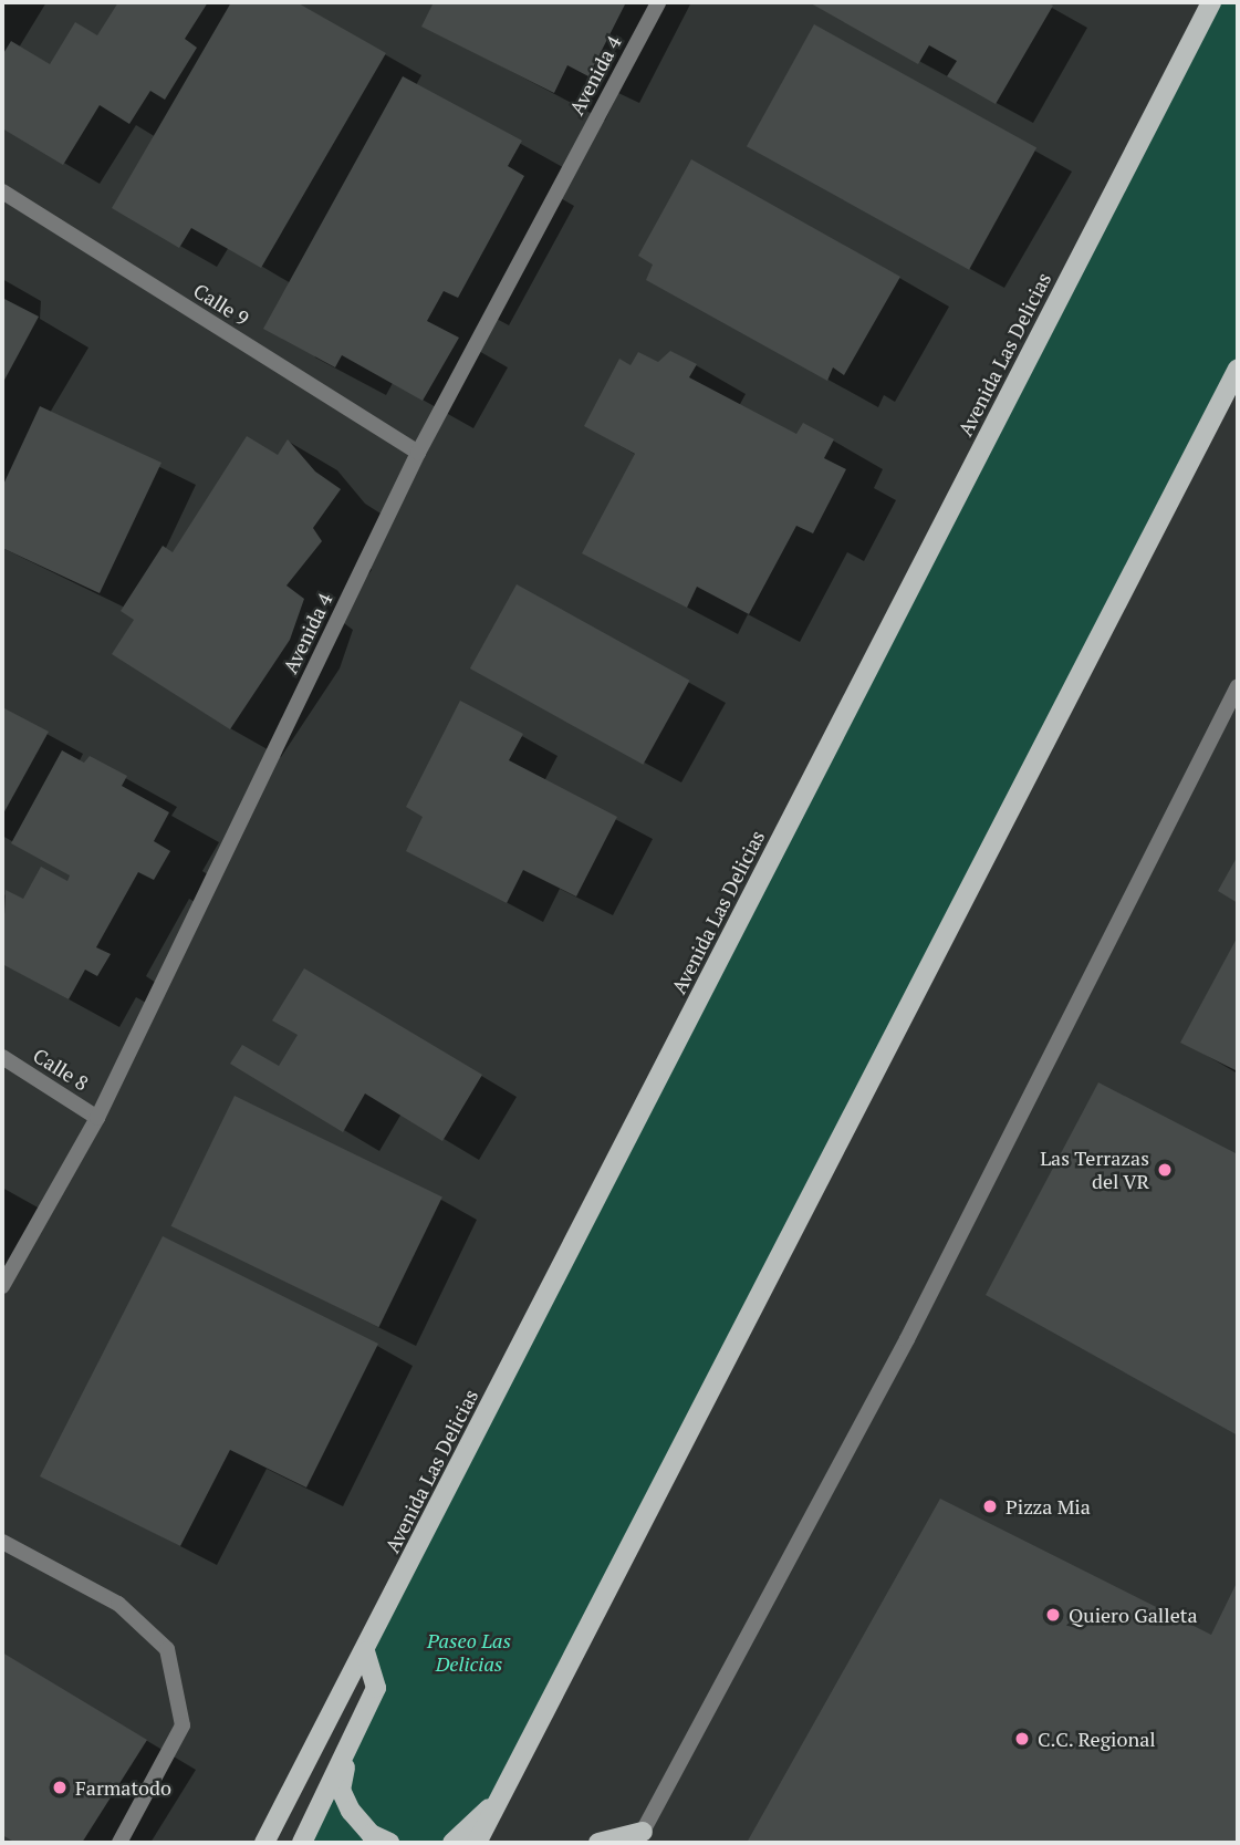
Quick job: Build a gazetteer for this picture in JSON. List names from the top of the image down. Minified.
{"streets":{"main road":["Avenida Las Delicias"],"street":["Avenida 4","Calle 9","Calle 8"]},"crossings":[["Avenida 4","Calle 9"],["Avenida 4","Calle 8"]],"parks":["Paseo Las Delicias"],"places":["Las Terrazas del VR","Pizza Mia","Quiero Galleta","C.C. Regional","Farmatodo"]}
